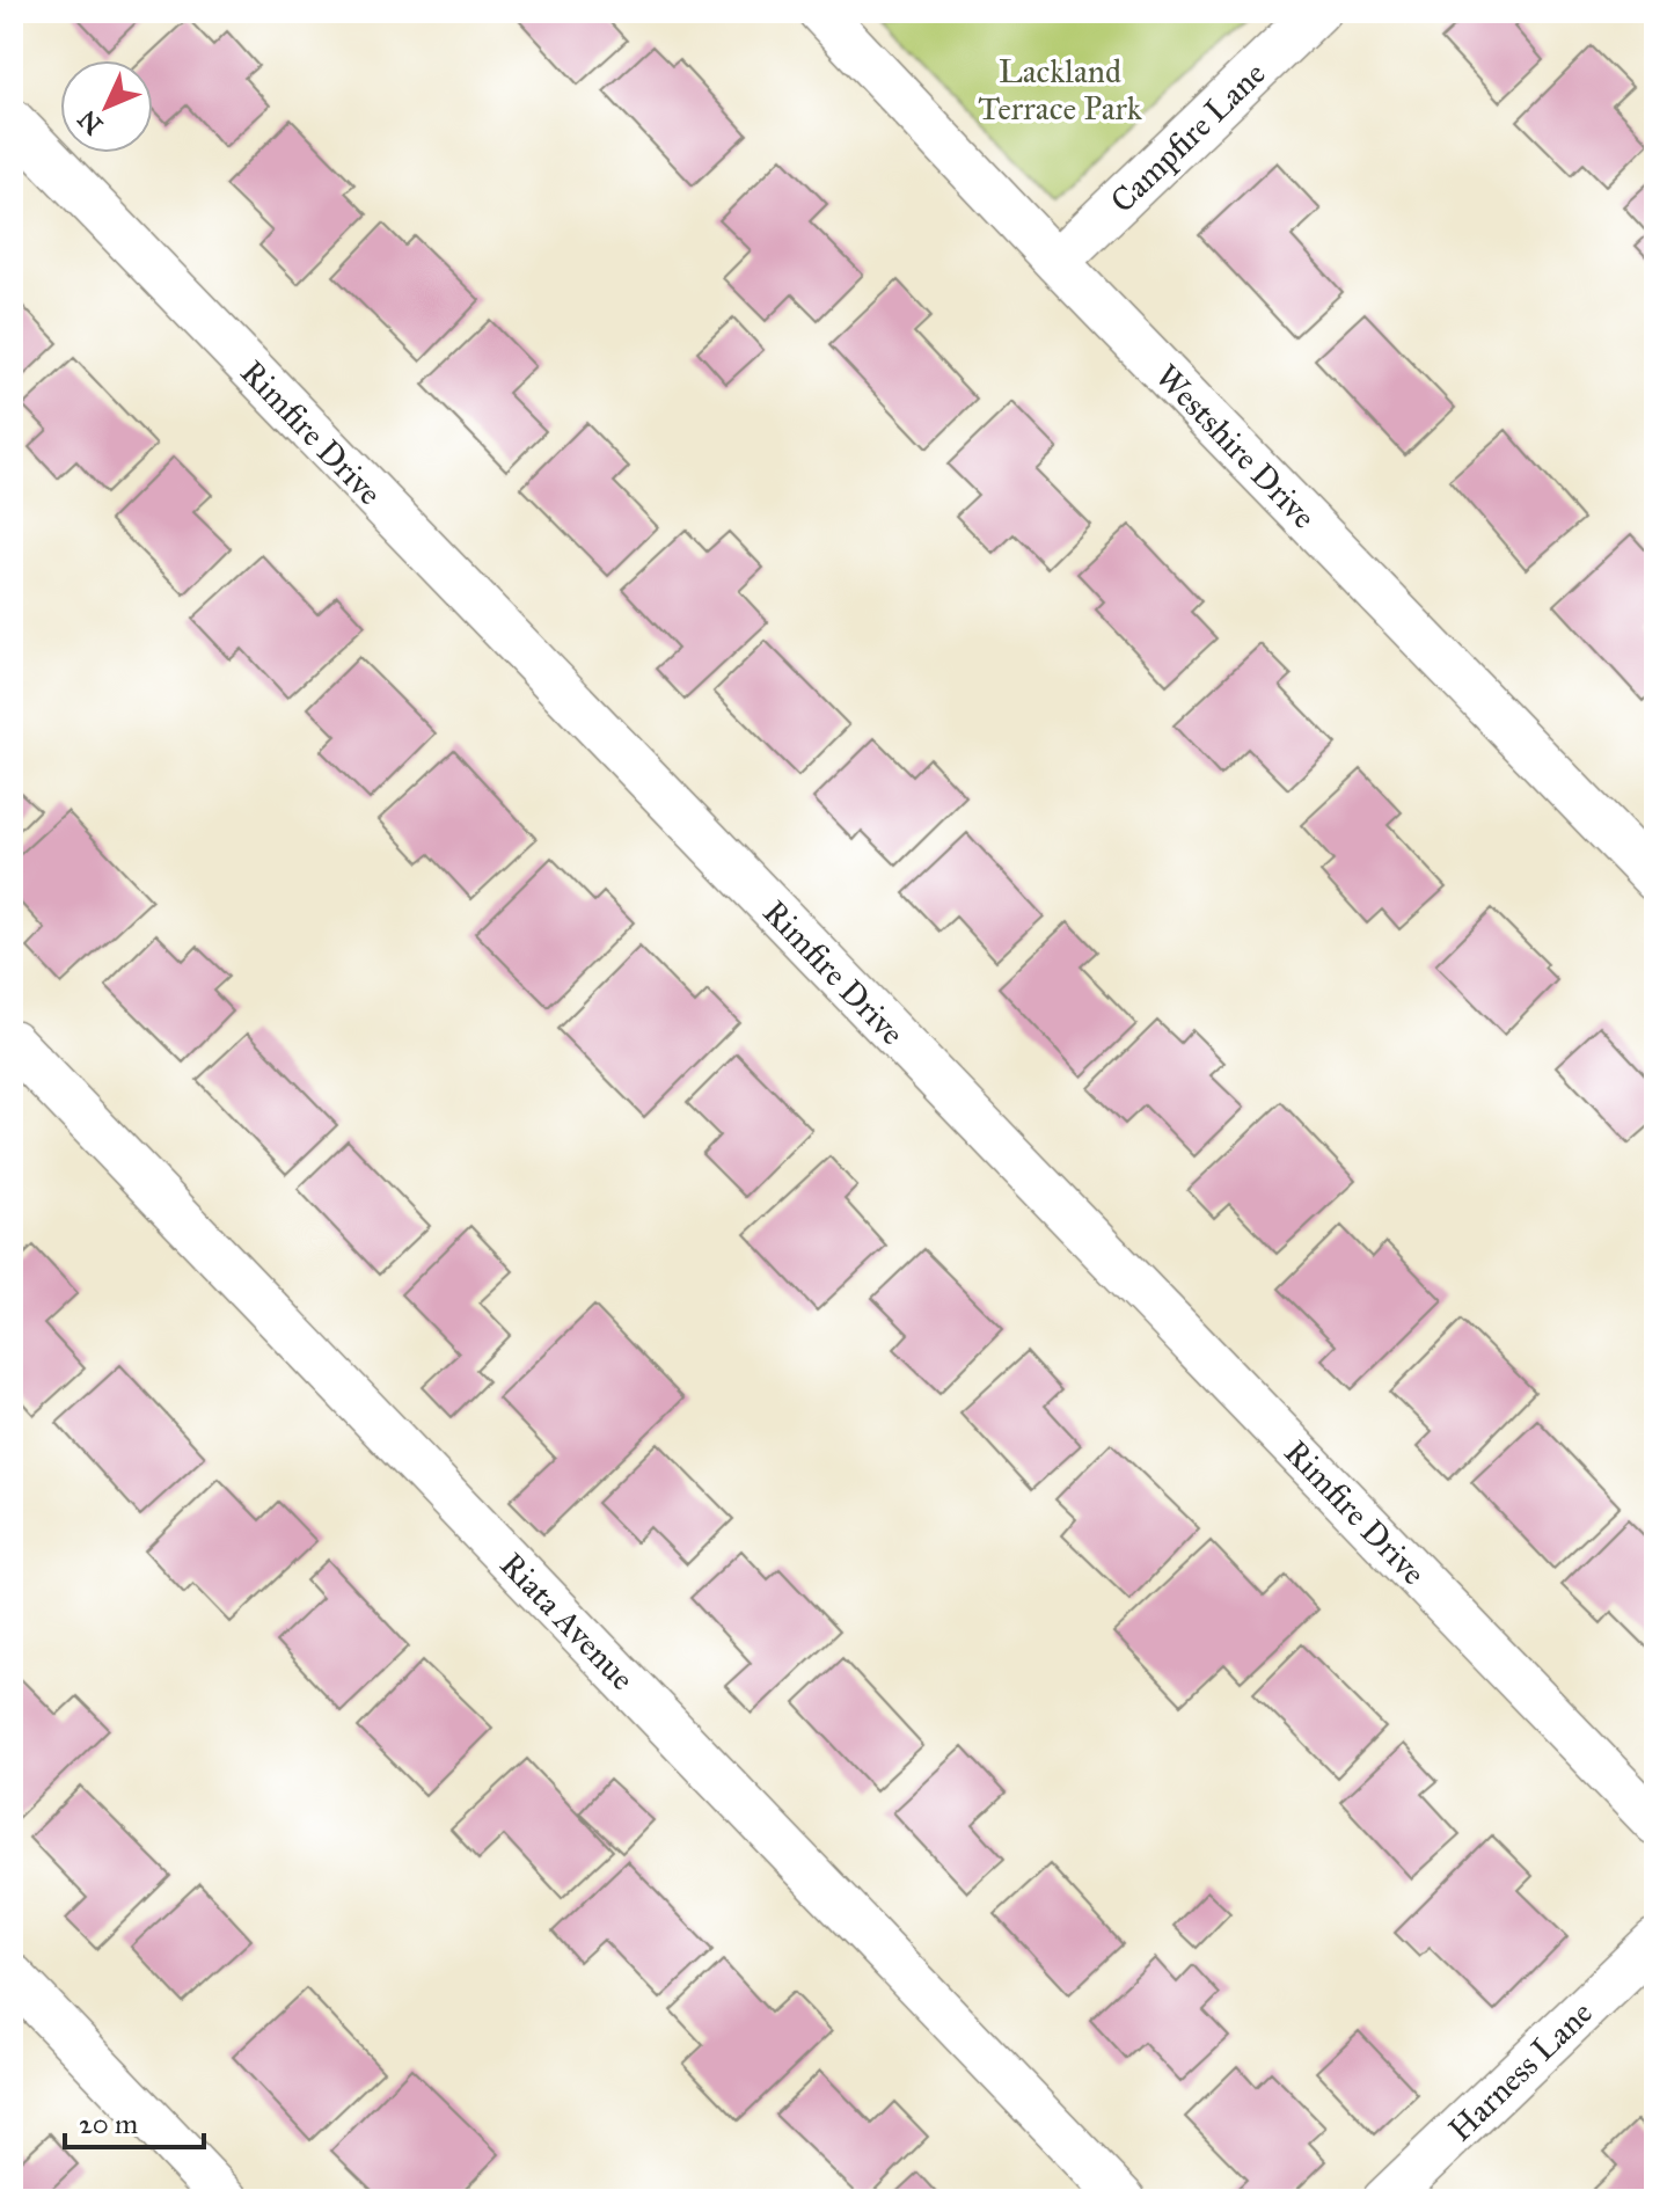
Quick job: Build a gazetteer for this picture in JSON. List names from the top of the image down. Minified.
{"streets":{"street":["Campfire Lane","Rimfire Drive","Westshire Drive","Riata Avenue","Harness Lane"]},"crossings":[["Campfire Lane","Westshire Drive"]],"parks":["Lackland Terrace Park"],"scale_bar":"20 m","north":"bottom left"}
